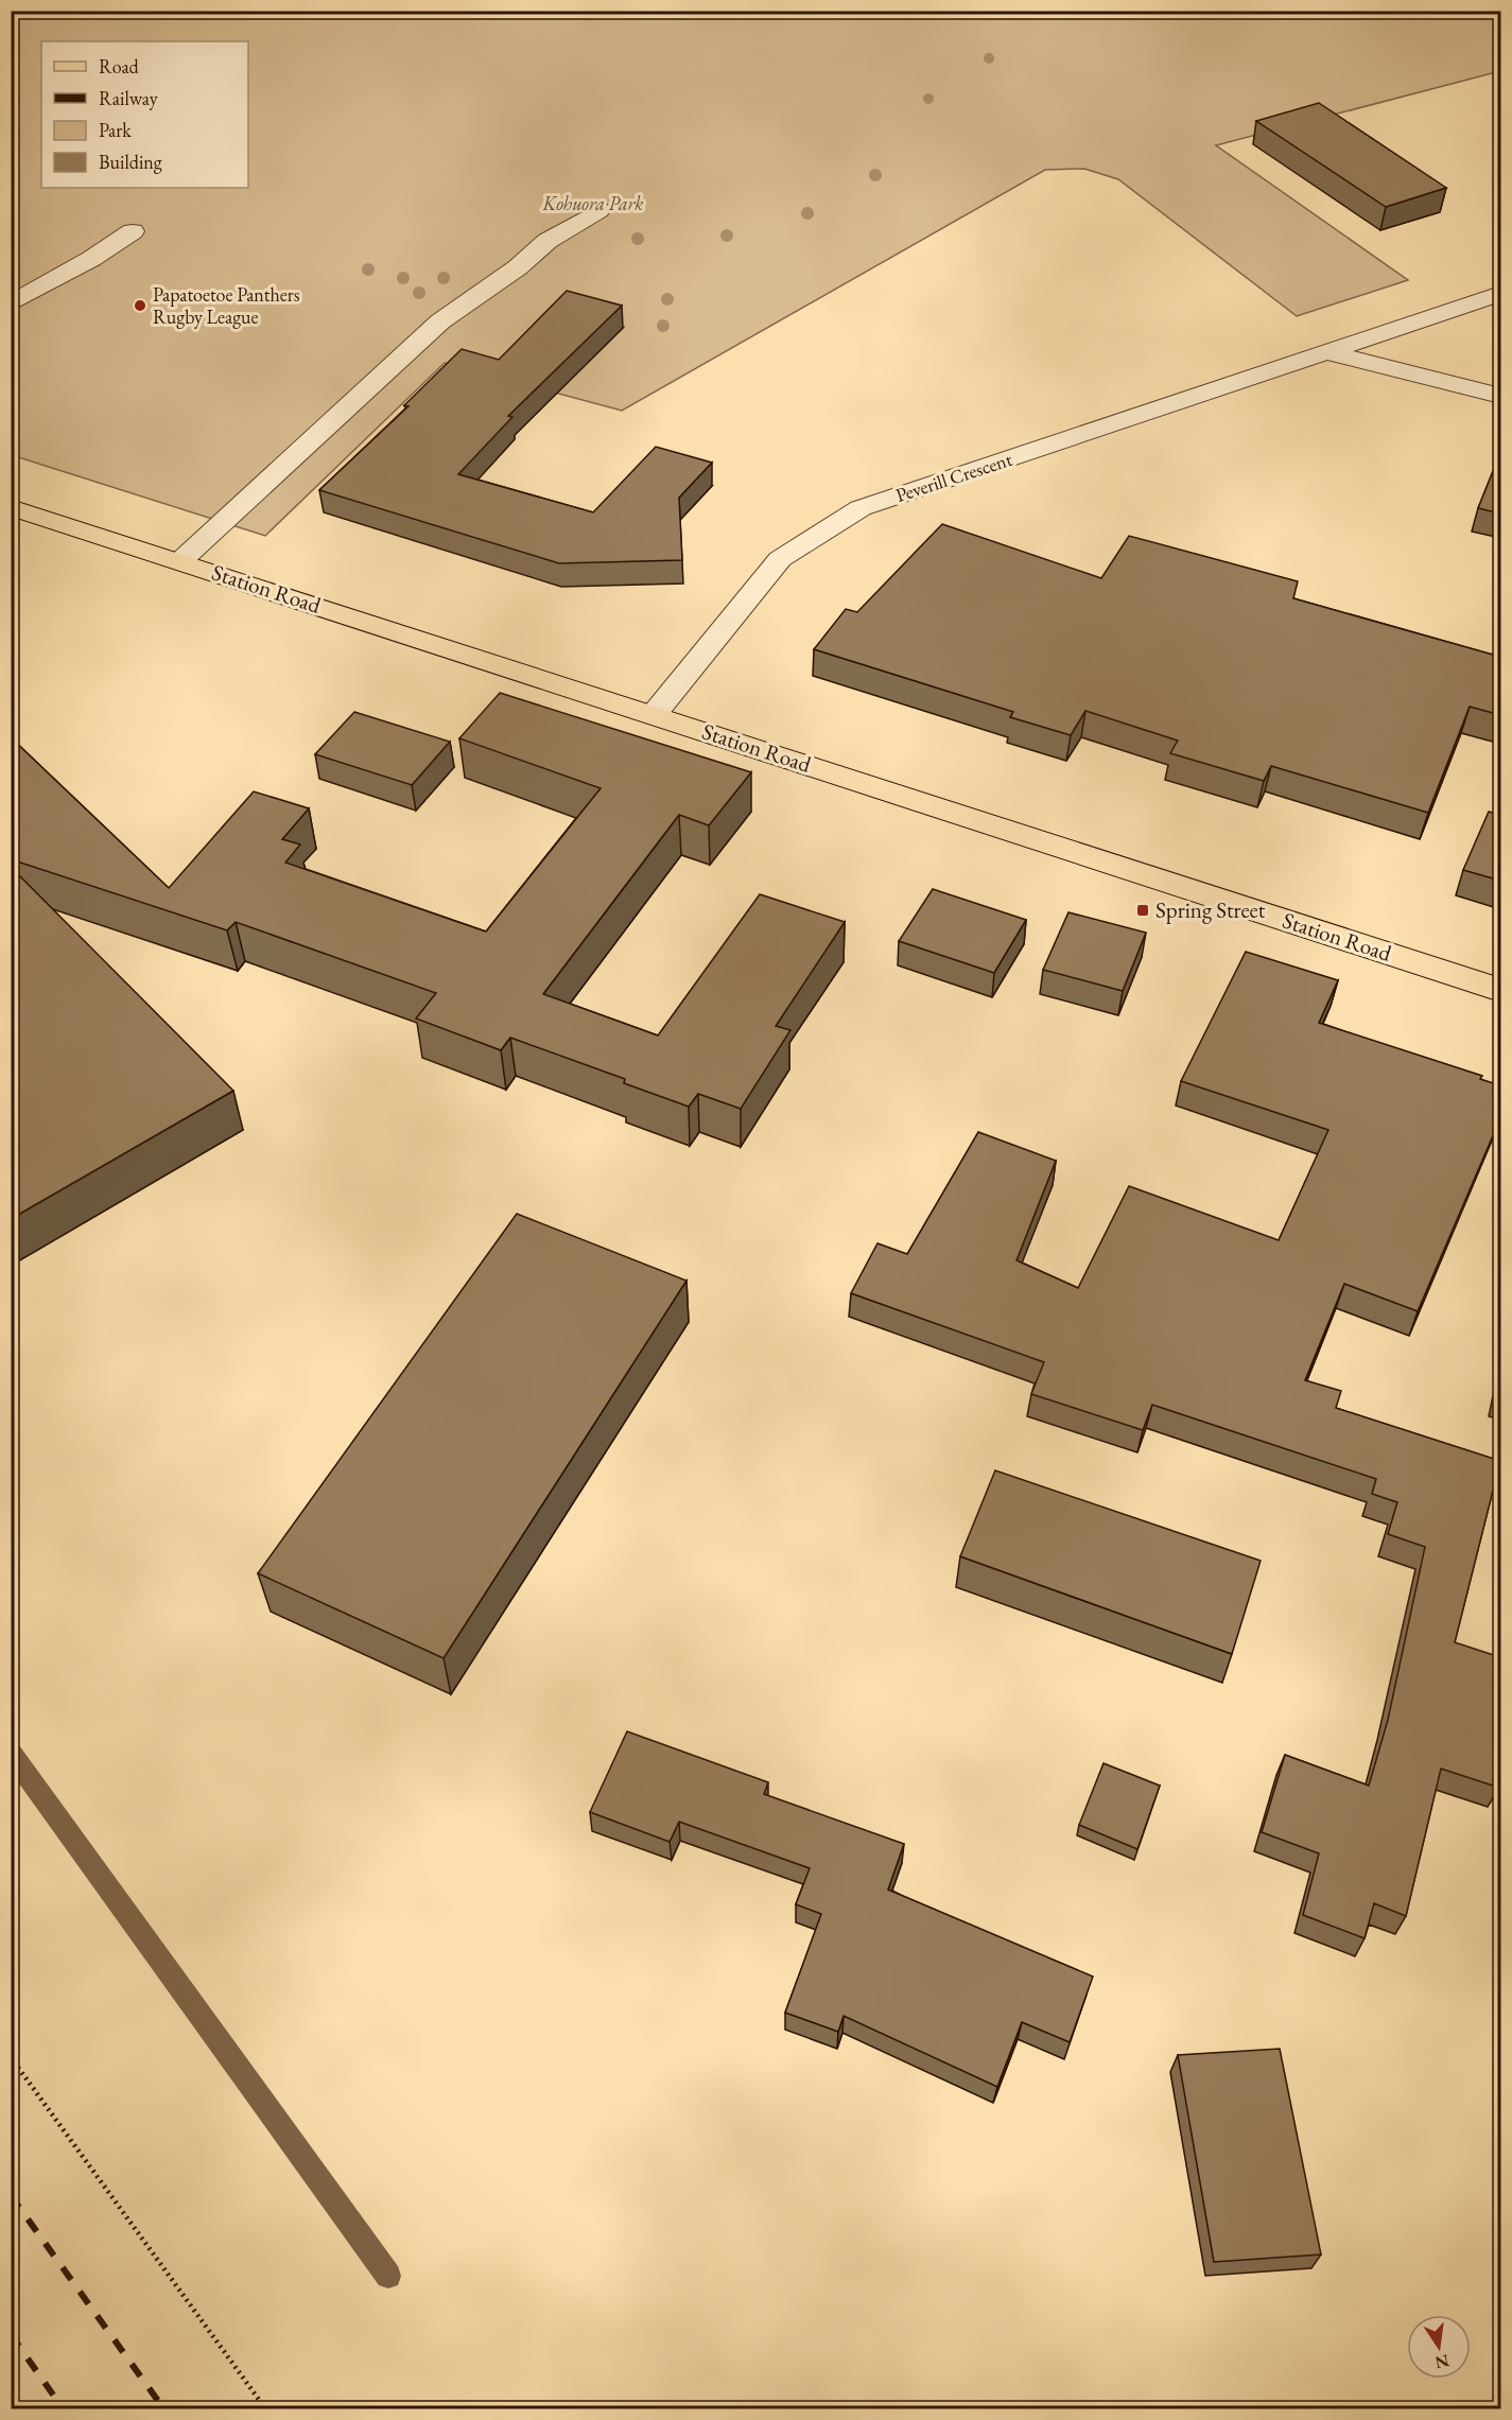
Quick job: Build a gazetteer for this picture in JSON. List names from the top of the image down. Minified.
{"streets":{"main road":["Station Road"],"street":["Peverill Crescent"]},"crossings":[["Peverill Crescent","Station Road"]],"parks":["Kohuora Park"],"places":{"other":["Papatoetoe Panthers Rugby League"],"transit":["Spring Street"]},"legend":["Road","Railway","Park","Building"],"north":"bottom"}
